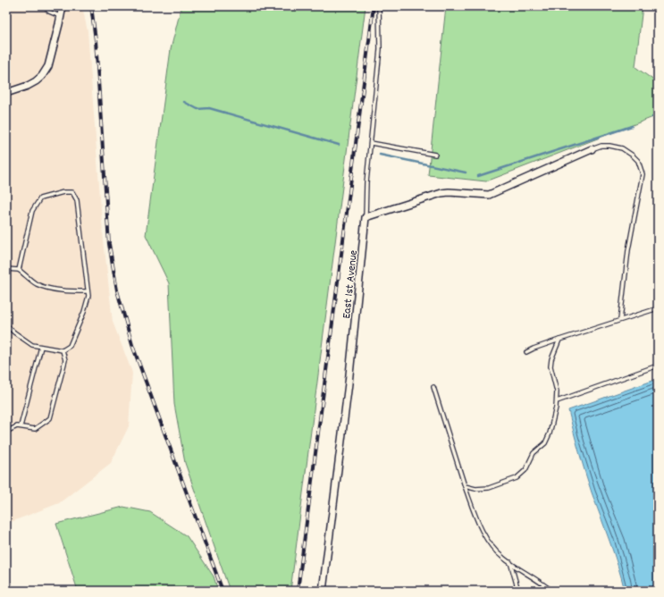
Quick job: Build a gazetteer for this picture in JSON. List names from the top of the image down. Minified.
{"streets":{"street":["East 1st Avenue"]}}
